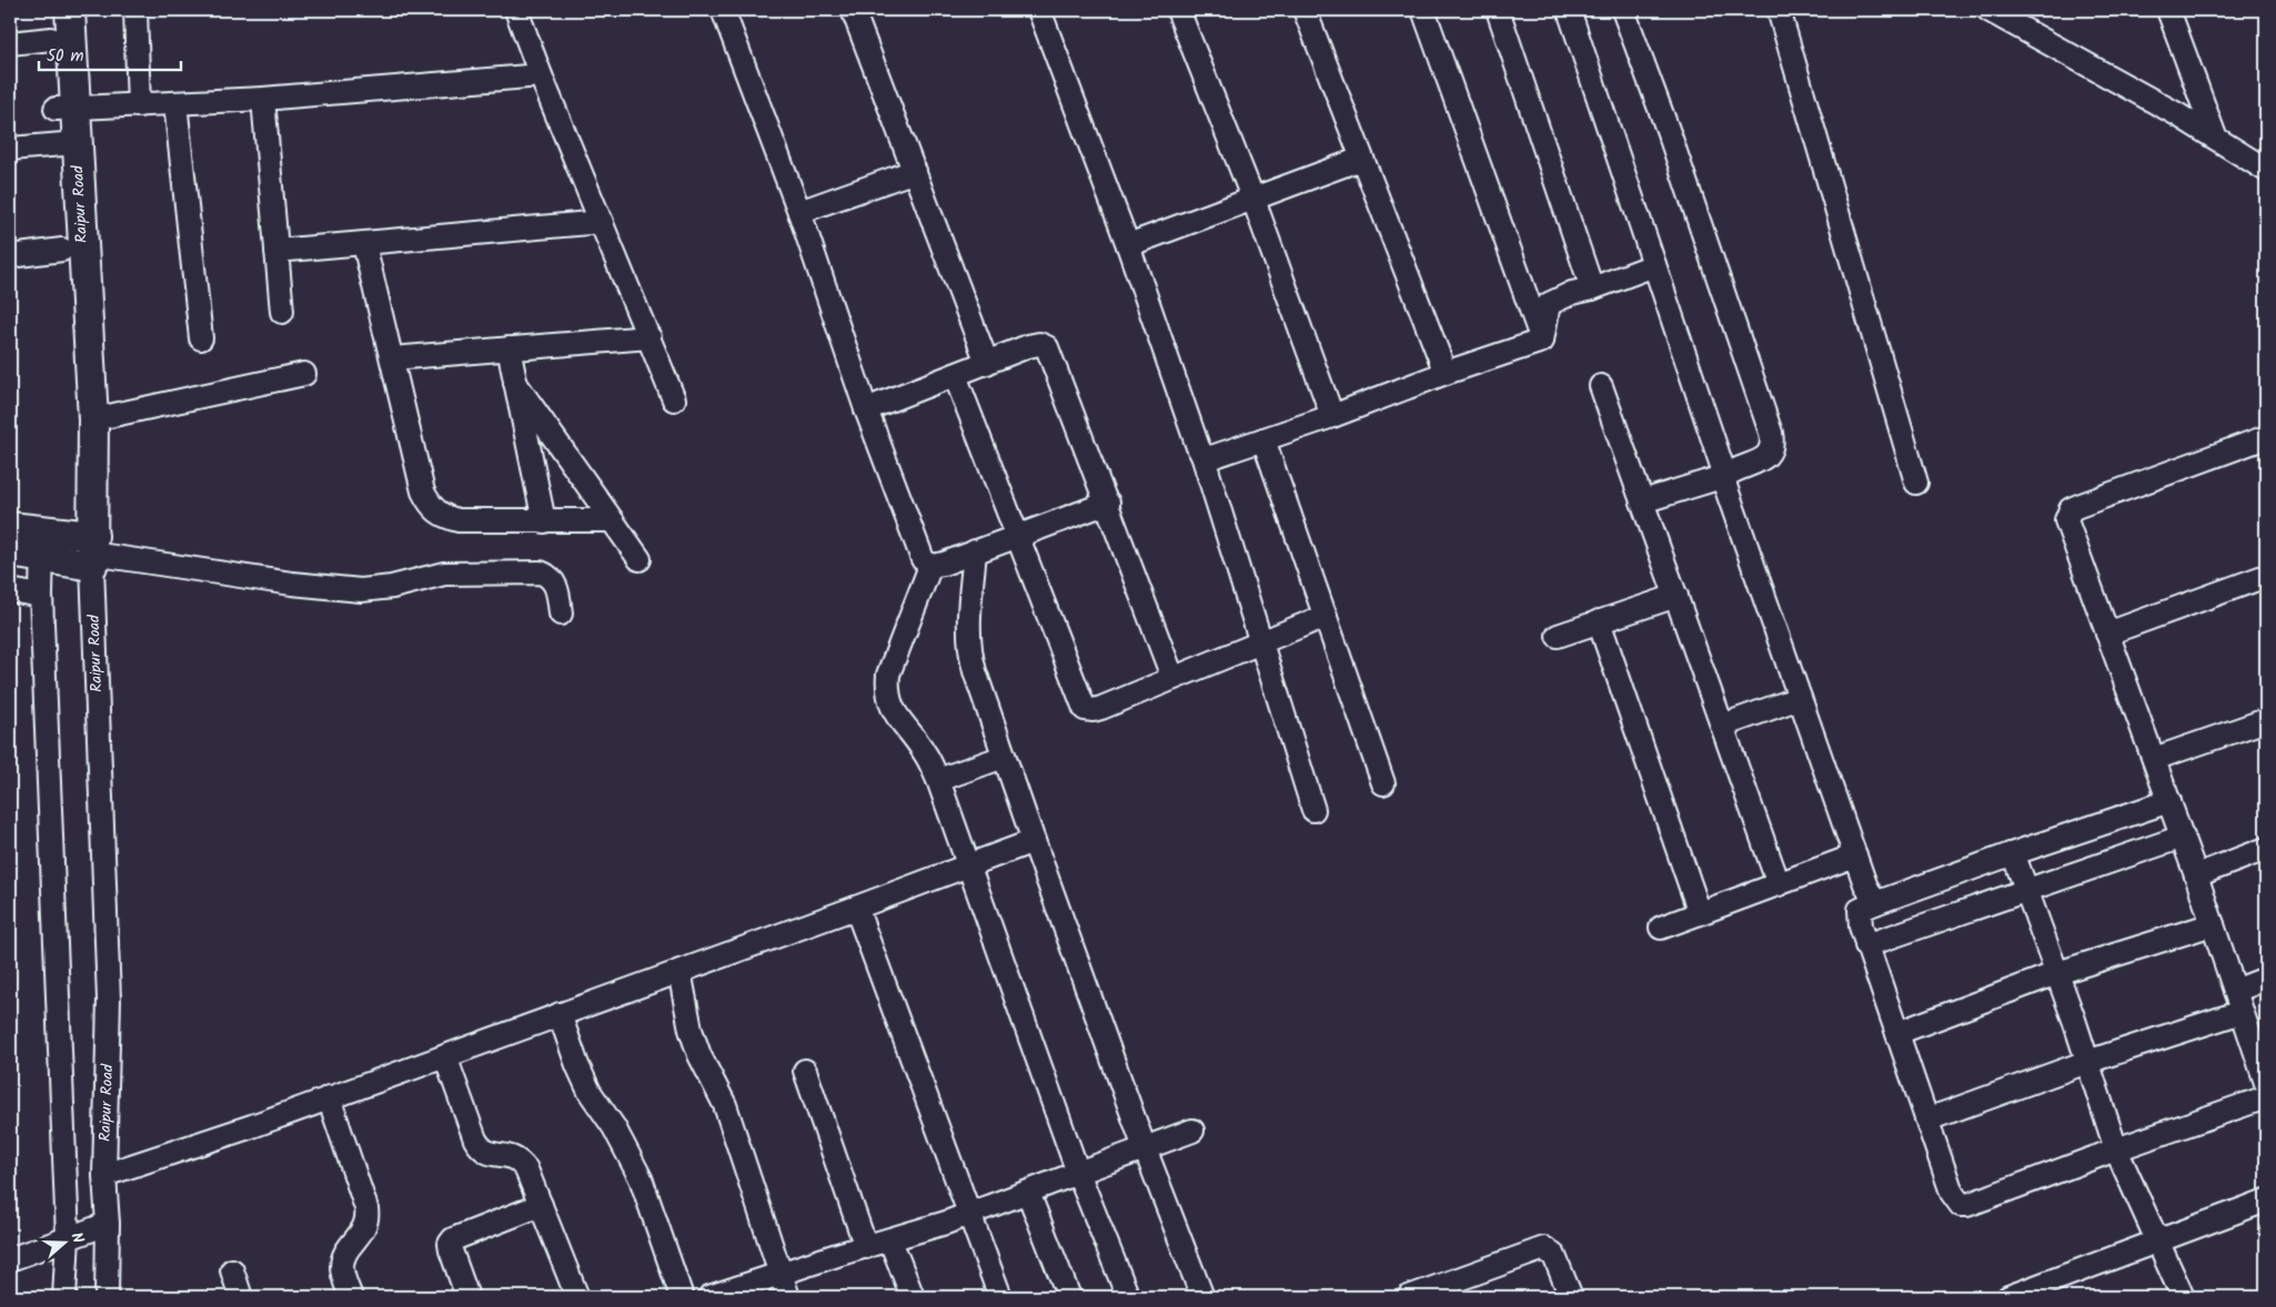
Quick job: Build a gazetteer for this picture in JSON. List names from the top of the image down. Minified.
{"streets":{"main road":["Raipur Road"]},"scale_bar":"50 m","north":"right"}
